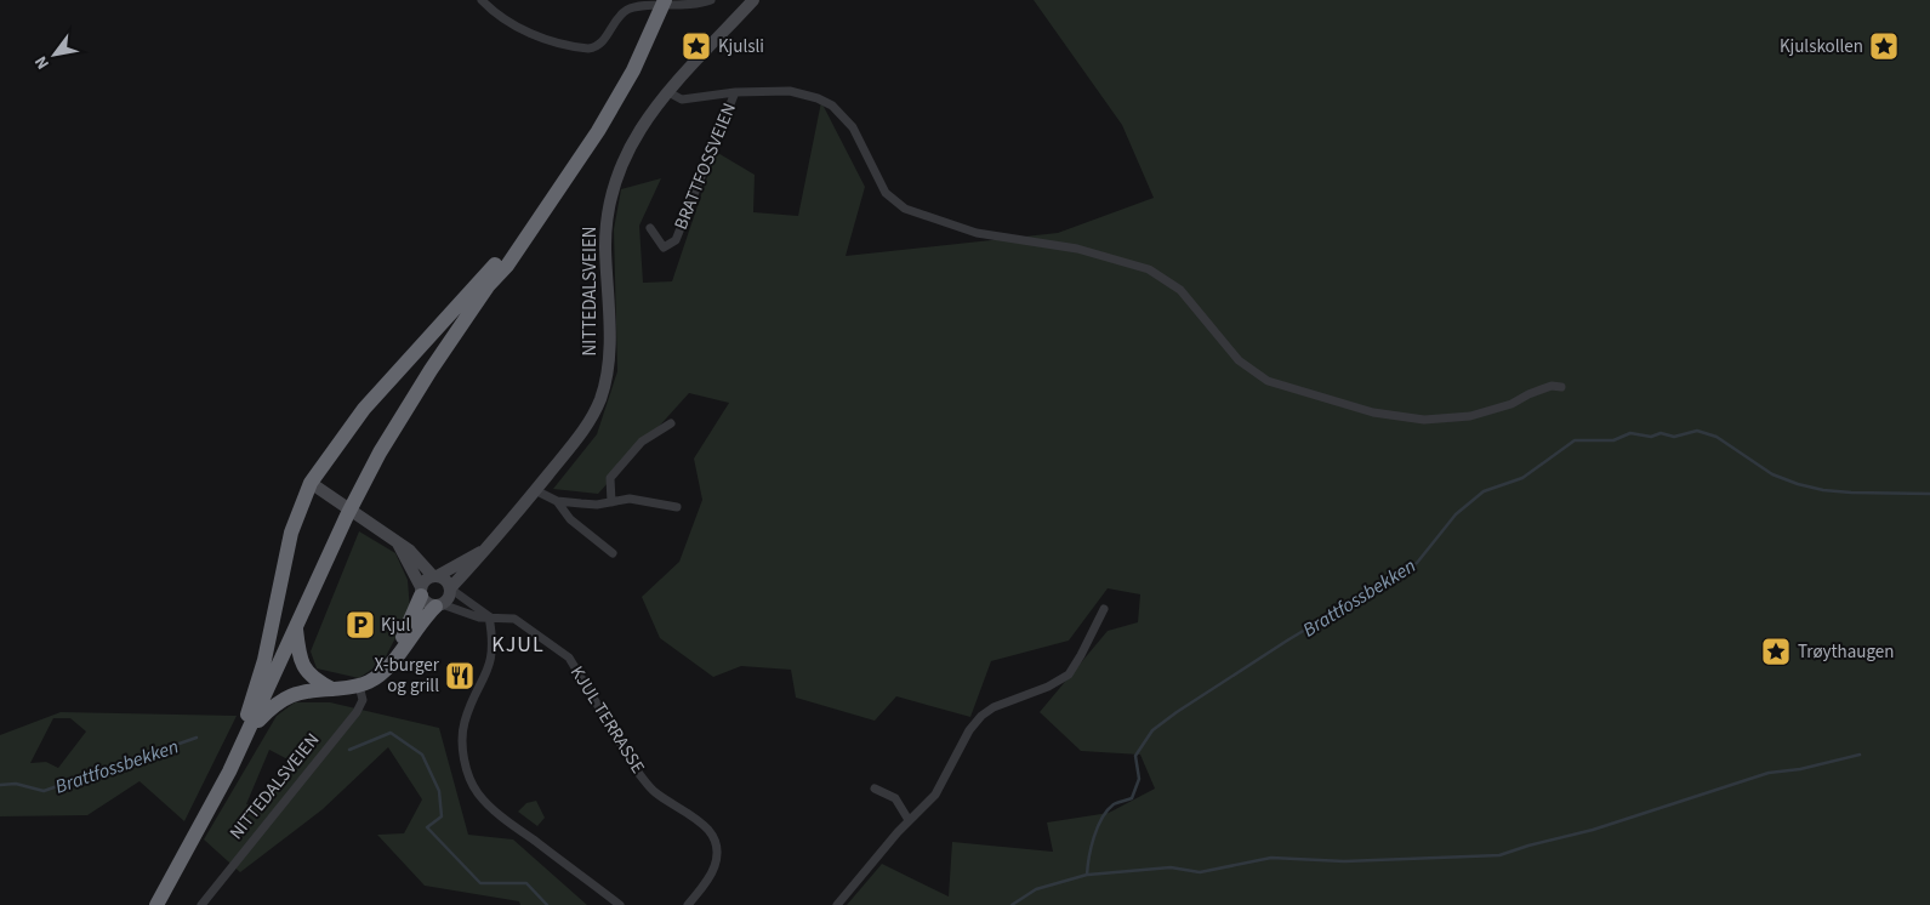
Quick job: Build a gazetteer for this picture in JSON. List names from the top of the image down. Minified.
{"streets":{"main road":["NITTEDALSVEIEN"],"street":["BRATTFOSSVEIEN","KJUL TERRASSE"]},"crossings":[["BRATTFOSSVEIEN","NITTEDALSVEIEN"],["NITTEDALSVEIEN","KJUL TERRASSE"]],"districts":["KJUL"],"water":["Brattfossbekken"],"places":{"place":["Kjulsli","Kjulskollen","Trøythaugen"],"parking":["Kjul"],"restaurant":["X-burger og grill"]},"north":"bottom left"}
